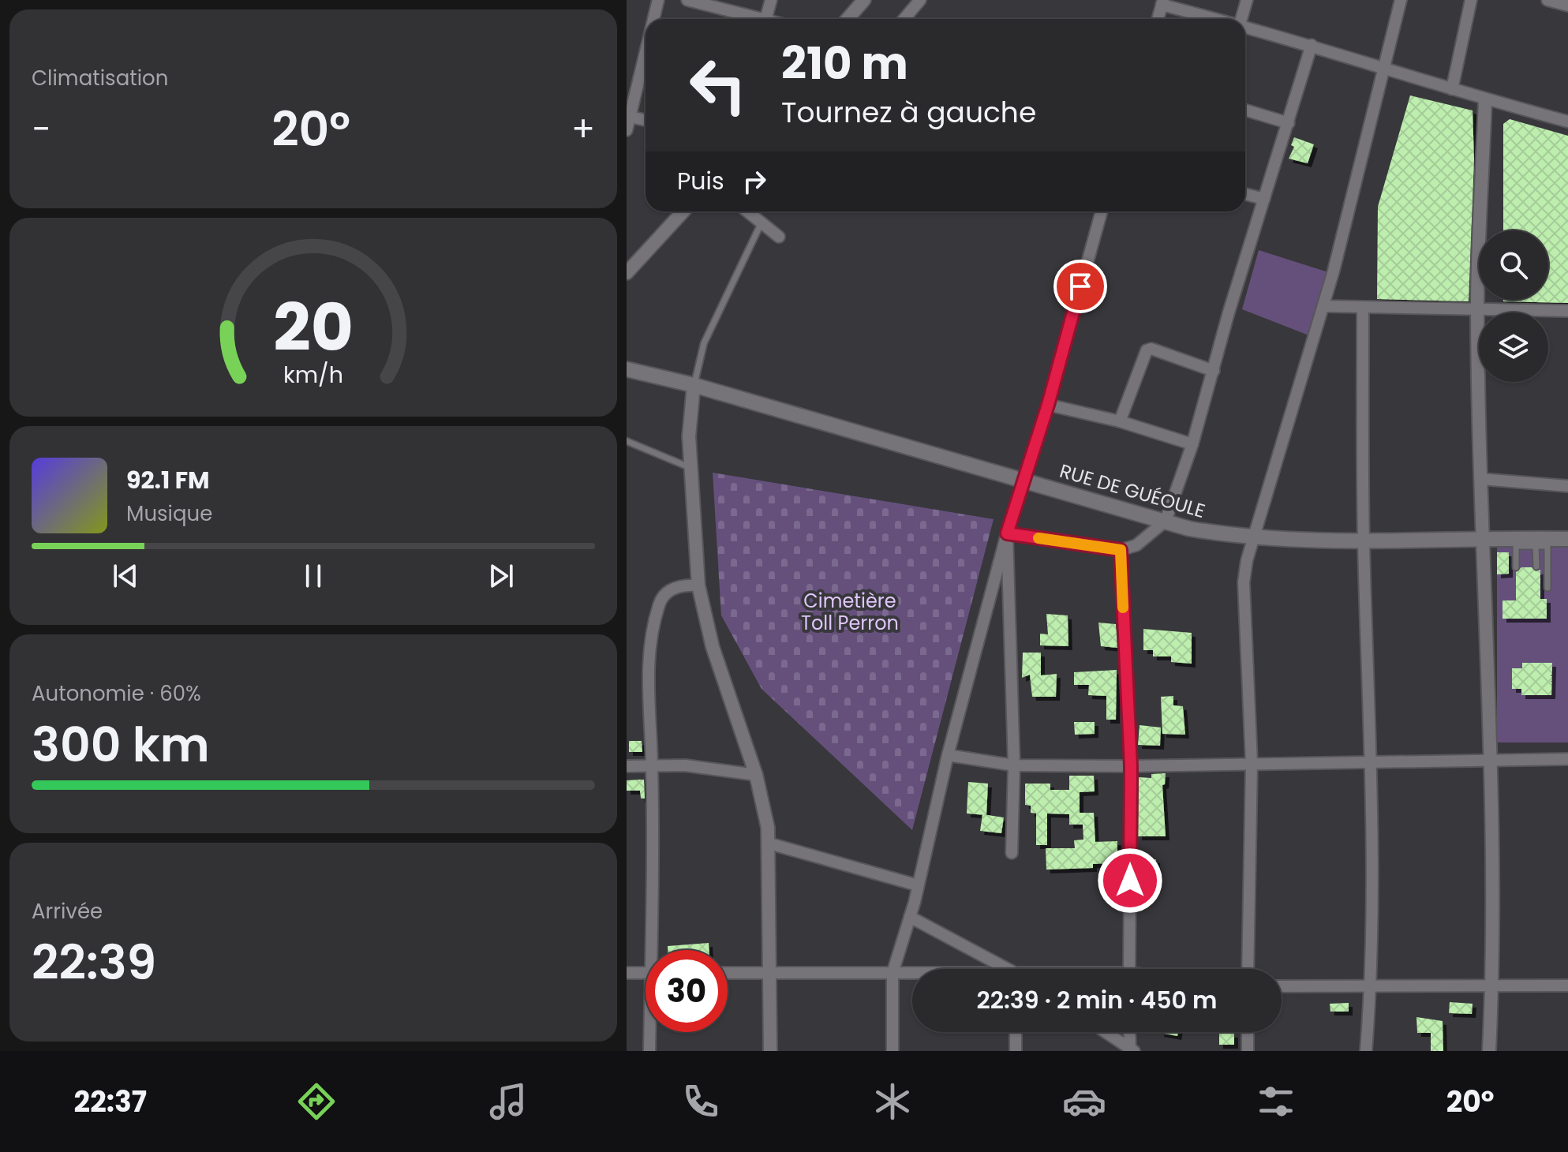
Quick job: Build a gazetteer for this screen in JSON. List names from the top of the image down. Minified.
{"streets":{"main road":["RUE DE GUÉOULE"]},"parks":["Cimetière Toll Perron"],"page":{"tile":["Climatisation",["Autonomie · 60%","300 km"],["Arrivée","22:39"]],"turn":["210 m","Tournez à gauche"],"heat":["−","20°","+"],"then":"Puis","song":["92.1 FM","Musique"],"limit":"30","trip":"22:39 · 2 min · 450 m","tabs":["22:37","20°"],"gauge":["20","km/h"]}}
